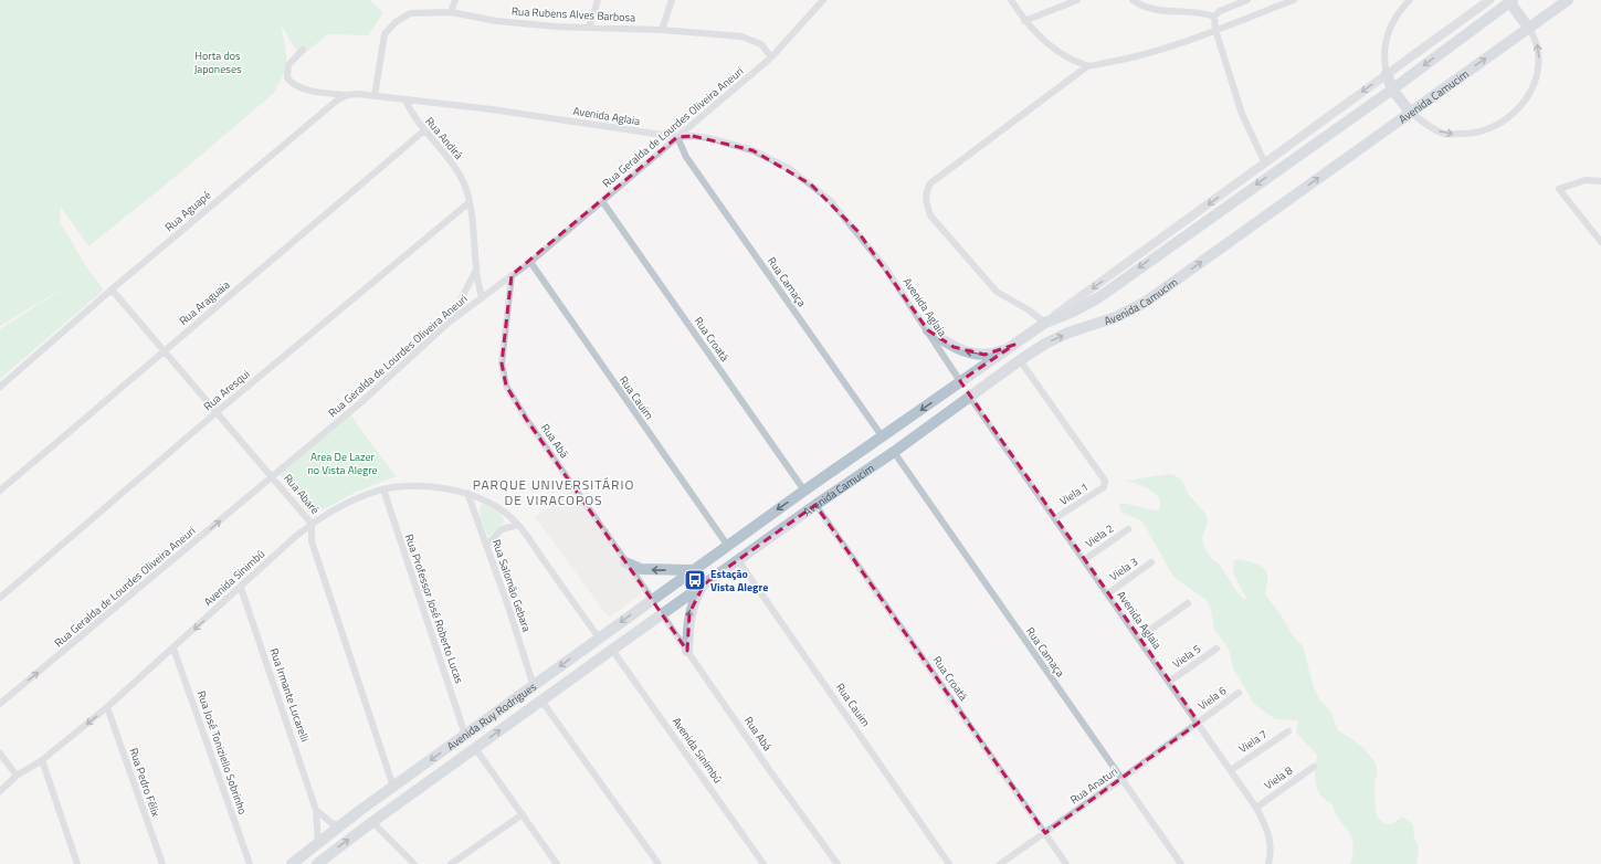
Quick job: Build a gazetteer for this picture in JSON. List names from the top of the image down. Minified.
{"streets":{"main road":["Avenida Camucim","Avenida Ruy Rodrigues"],"street":["Rua Rubens Alves Barbosa","Avenida Aglaia","Rua Geralda de Lourdes Oliveira Aneuri","Rua Andirá","Rua Aguapé","Rua Camaça","Rua Araguaia","Rua Croatá","Rua Aresqui","Rua Cauim","Rua Abã","Rua Abaré","Viela 1","Viela 2","Viela 3","Avenida Sinimbú","Rua Salomão Gebara","Rua Professor José Roberto Lucas","Viela 5","Rua Irmante Lucarelli","Viela 6","Rua Abá","Viela 7","Rua José Toniziello Sobrinho","Viela 8","Rua Pedro Félix","Rua Anaturi"]},"crossings":[["Rua Rubens Alves Barbosa","Rua Geralda de Lourdes Oliveira Aneuri"],["Avenida Camucim","Avenida Aglaia"],["Avenida Camucim","Rua Camaça"],["Avenida Camucim","Rua Croatá"],["Avenida Camucim","Rua Cauim"],["Avenida Camucim","Viela 1"],["Avenida Camucim","Avenida Ruy Rodrigues"],["Avenida Aglaia","Rua Geralda de Lourdes Oliveira Aneuri"],["Avenida Aglaia","Rua Andirá"],["Avenida Aglaia","Rua Camaça"],["Avenida Aglaia","Viela 1"],["Avenida Aglaia","Viela 2"],["Avenida Aglaia","Viela 3"],["Avenida Aglaia","Viela 5"],["Avenida Aglaia","Viela 6"],["Avenida Aglaia","Viela 7"],["Avenida Aglaia","Viela 8"],["Avenida Aglaia","Rua Anaturi"],["Rua Geralda de Lourdes Oliveira Aneuri","Rua Andirá"],["Rua Geralda de Lourdes Oliveira Aneuri","Rua Camaça"],["Rua Geralda de Lourdes Oliveira Aneuri","Rua Croatá"],["Rua Geralda de Lourdes Oliveira Aneuri","Rua Cauim"],["Rua Geralda de Lourdes Oliveira Aneuri","Rua Abã"],["Rua Geralda de Lourdes Oliveira Aneuri","Rua Abaré"],["Rua Andirá","Rua Araguaia"],["Rua Andirá","Rua Aresqui"],["Rua Aguapé","Rua Abaré"],["Rua Camaça","Rua Anaturi"],["Rua Araguaia","Rua Abaré"],["Rua Croatá","Rua Anaturi"],["Rua Aresqui","Rua Abaré"],["Rua Abã","Avenida Ruy Rodrigues"],["Rua Abaré","Avenida Sinimbú"],["Rua Abaré","Avenida Ruy Rodrigues"],["Avenida Sinimbú","Rua Salomão Gebara"],["Avenida Sinimbú","Rua Professor José Roberto Lucas"],["Avenida Sinimbú","Rua Irmante Lucarelli"],["Avenida Sinimbú","Avenida Ruy Rodrigues"],["Avenida Sinimbú","Rua José Toniziello Sobrinho"],["Avenida Sinimbú","Rua Pedro Félix"],["Rua Salomão Gebara","Avenida Ruy Rodrigues"],["Rua Professor José Roberto Lucas","Avenida Ruy Rodrigues"],["Rua Irmante Lucarelli","Avenida Ruy Rodrigues"],["Viela 6","Rua Anaturi"],["Avenida Ruy Rodrigues","Rua Abá"]],"districts":["PARQUE UNIVERSITÁRIO DE VIRACOPOS"],"parks":["Horta dos Japoneses","Area De Lazer no Vista Alegre"],"places":{"bus stop":["Estação Vista Alegre"]}}
